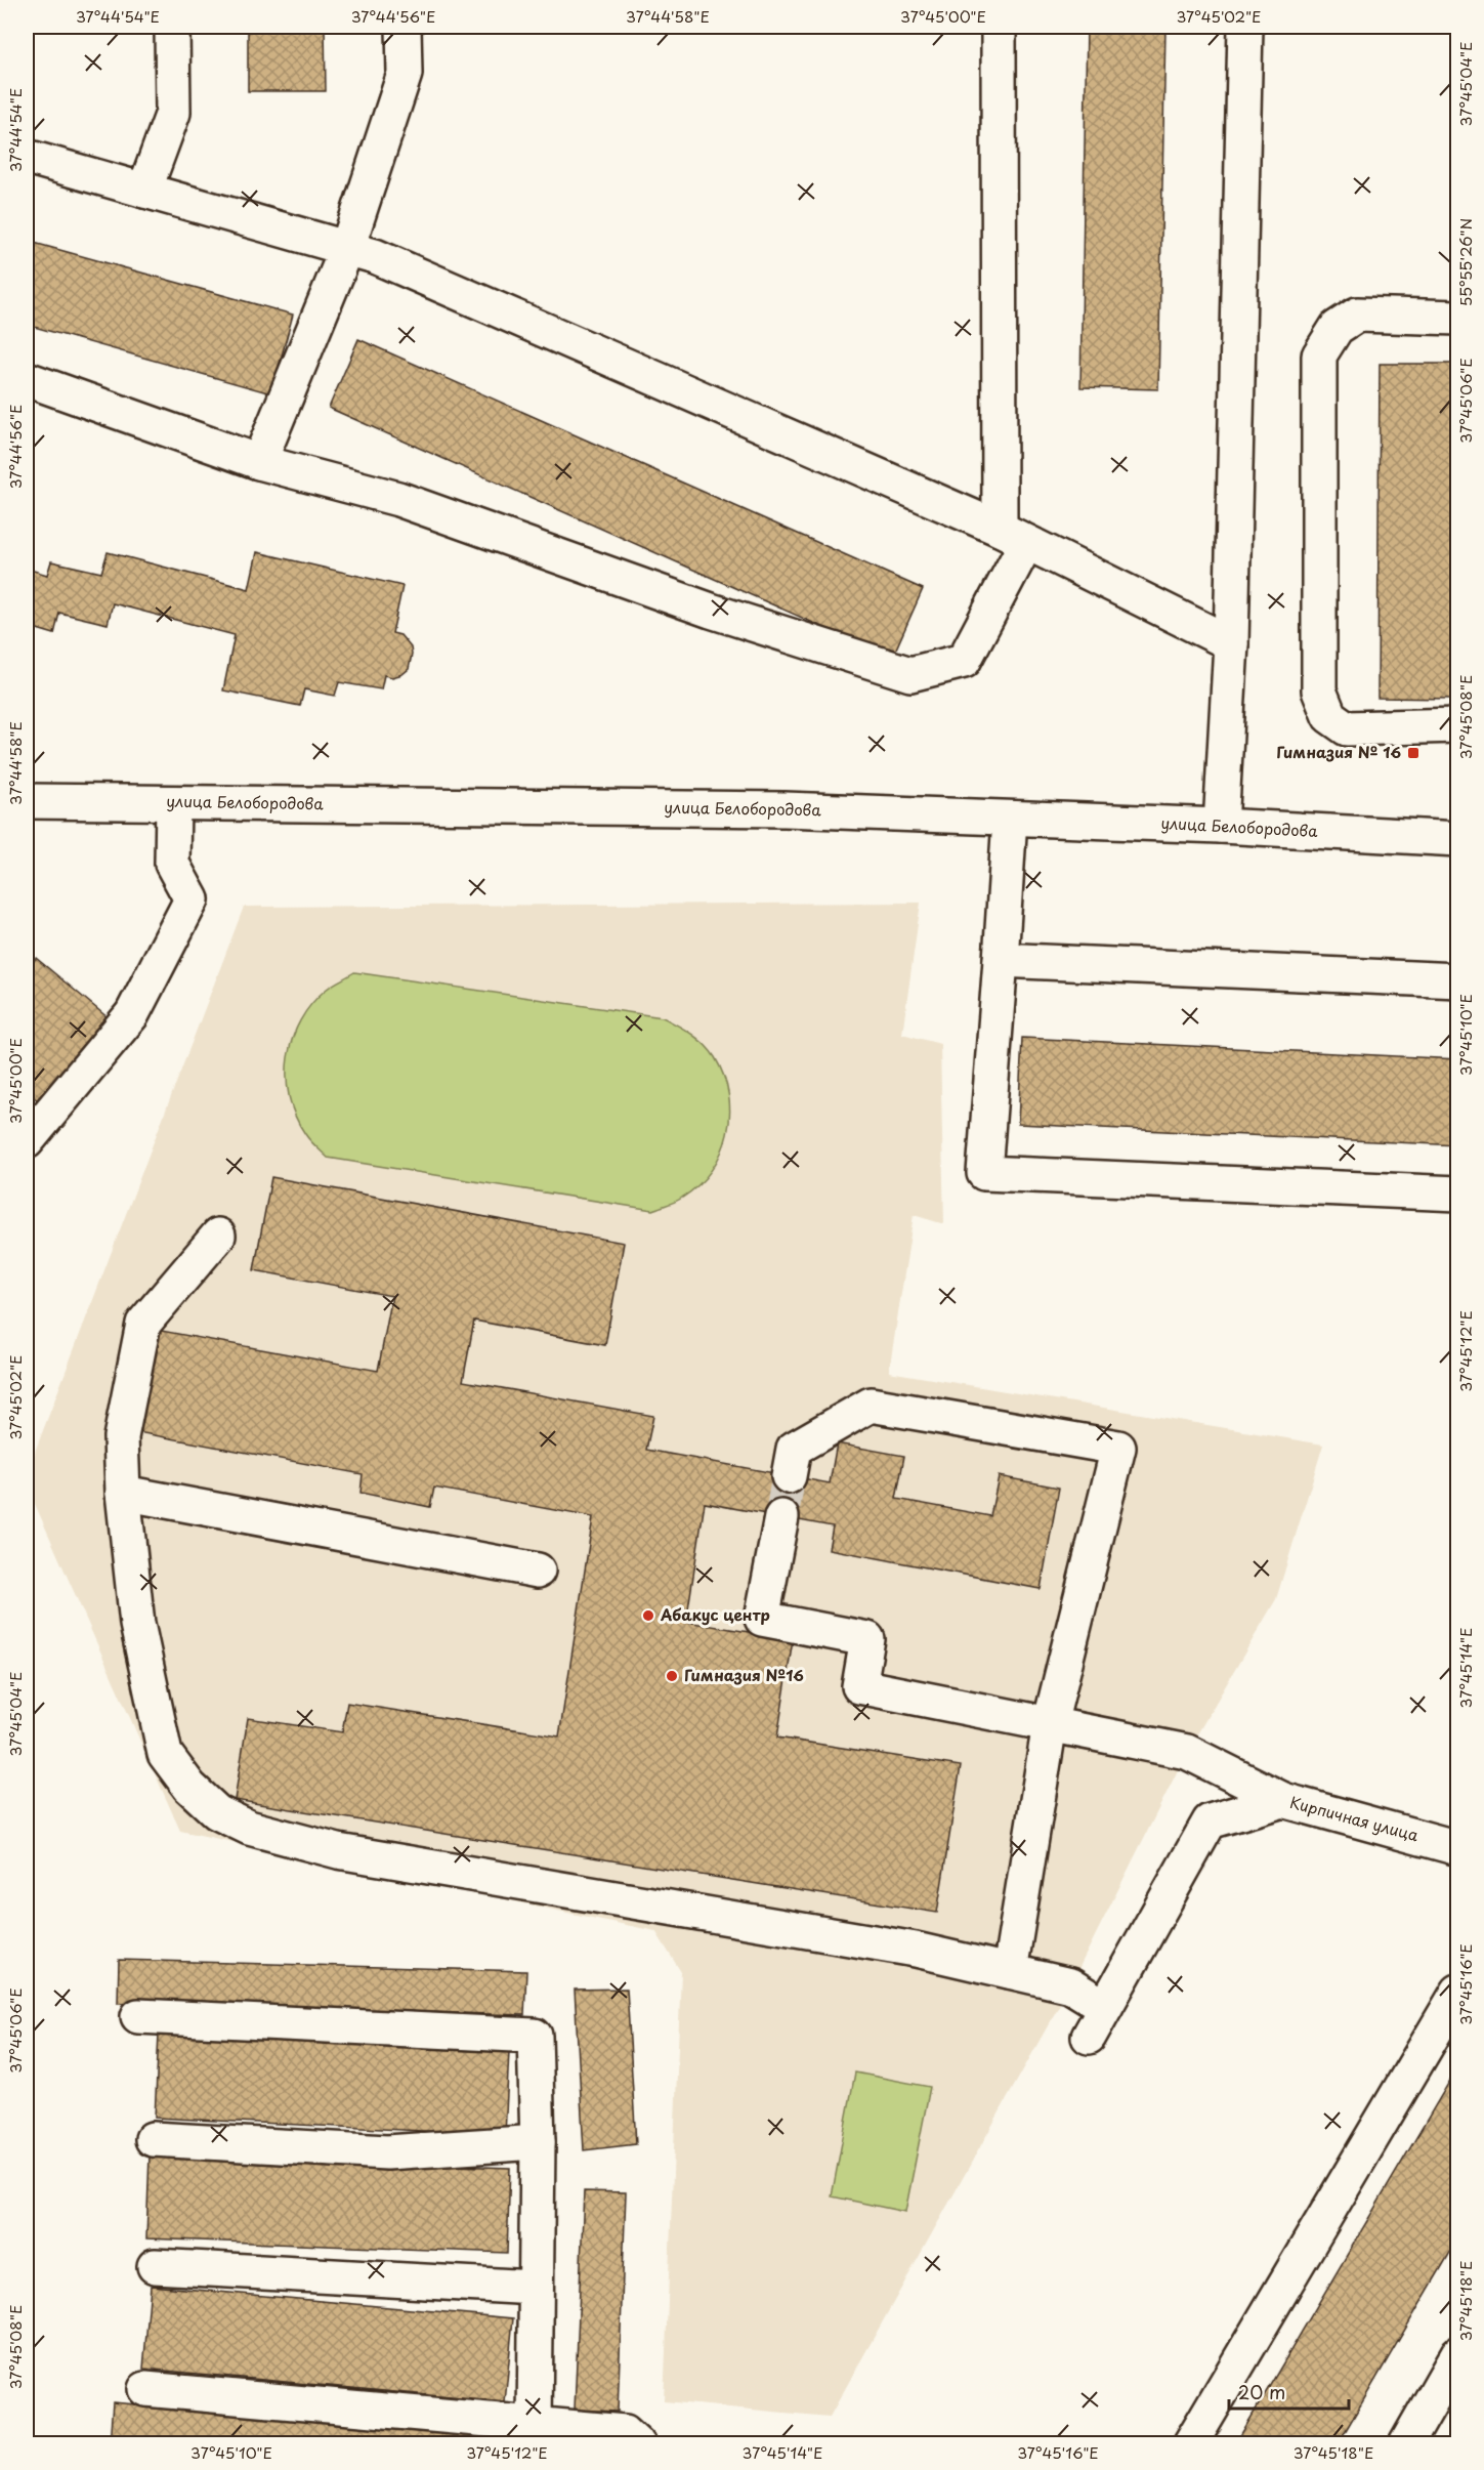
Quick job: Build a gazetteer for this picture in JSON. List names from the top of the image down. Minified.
{"streets":{"street":["улица Белобородова","Кирпичная улица"]},"places":{"transit":["Гимназия № 16"],"other":["Абакус центр","Гимназия №16"]},"scale_bar":"20 m","coordinates":["37°44'54\"E","37°44'56\"E","37°44'58\"E","37°45'00\"E","37°45'02\"E","37°45'04\"E","55°55'26\"N","37°45'06\"E","37°45'08\"E","37°45'10\"E","37°45'12\"E","37°45'14\"E","37°45'16\"E","37°45'18\"E"]}
